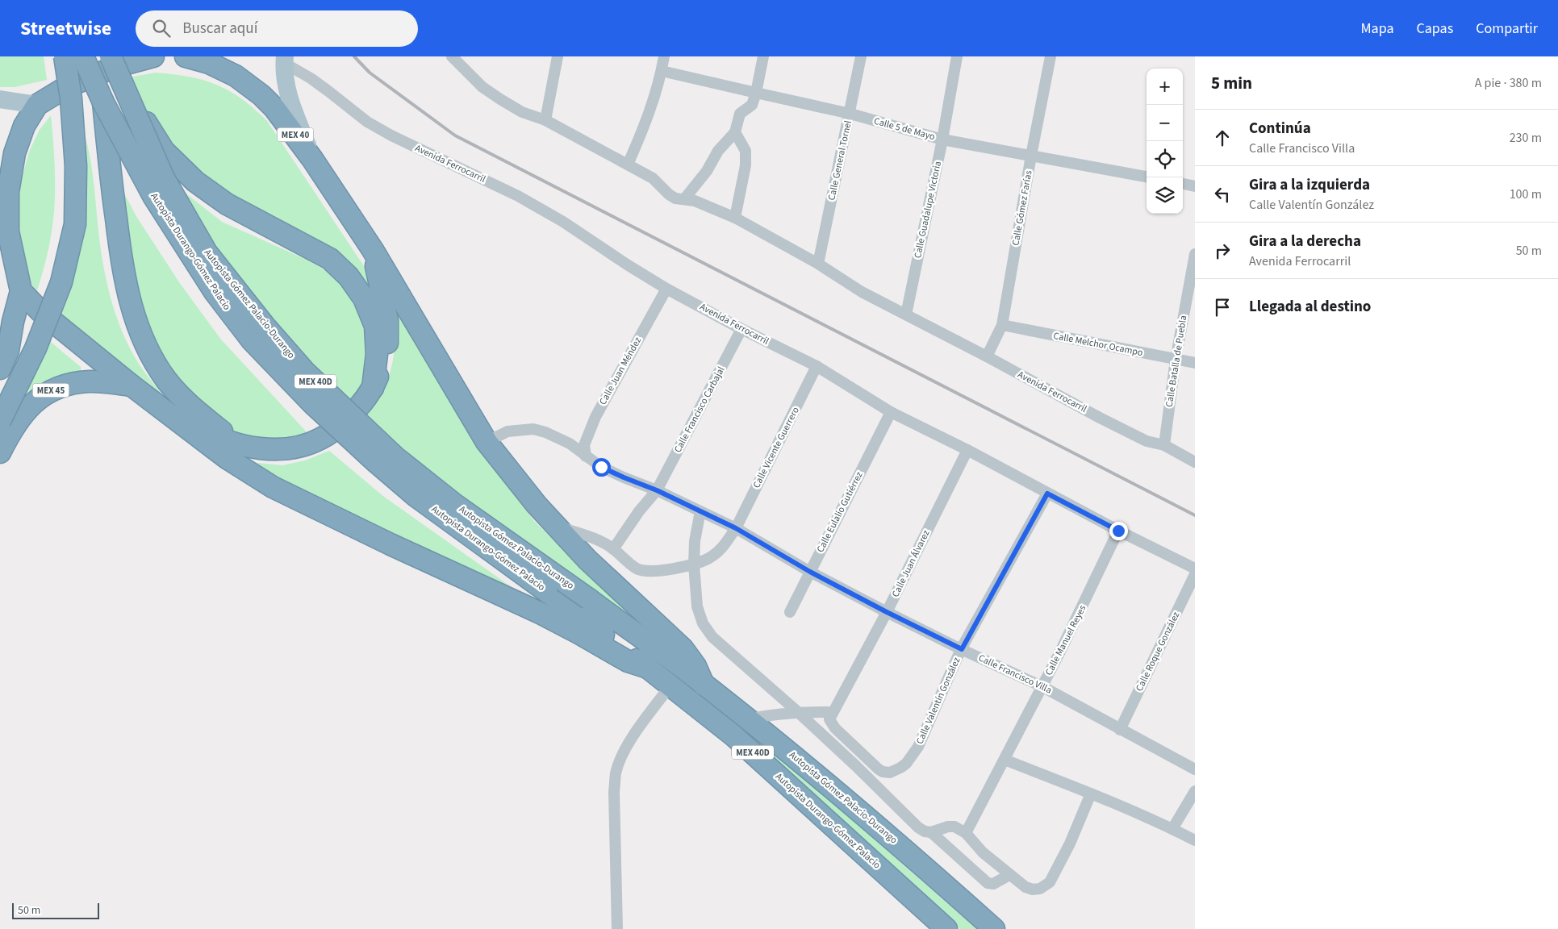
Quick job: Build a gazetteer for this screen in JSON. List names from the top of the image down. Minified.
{"streets":{"highway":["MEX 40","Autopista Durango-Gómez Palacio","Autopista Gómez Palacio-Durango","MEX 40D","MEX 45"],"street":["Calle 5 de Mayo","Calle General Tornel","Avenida Ferrocarril","Calle Gómez Farías","Calle Guadalupe Victoria","Calle Melchor Ocampo","Calle Batalla de Puebla","Calle Juan Méndez","Calle Francisco Carbajal","Calle Vicente Guerrero","Calle Eulalio Gutiérrez","Calle Juan Álvarez","Calle Manuel Reyes","Calle Roque González","Calle Francisco Villa","Calle Valentín González"]},"crossings":[["Calle 5 de Mayo","Calle General Tornel"],["Calle 5 de Mayo","Calle Gómez Farías"],["Calle 5 de Mayo","Calle Guadalupe Victoria"],["MEX 40","Avenida Ferrocarril"],["MEX 40","MEX 45"],["Calle General Tornel","Avenida Ferrocarril"],["Avenida Ferrocarril","Calle Gómez Farías"],["Avenida Ferrocarril","Calle Guadalupe Victoria"],["Avenida Ferrocarril","Calle Batalla de Puebla"],["Avenida Ferrocarril","Calle Juan Méndez"],["Avenida Ferrocarril","Calle Francisco Carbajal"],["Avenida Ferrocarril","Calle Vicente Guerrero"],["Avenida Ferrocarril","Calle Eulalio Gutiérrez"],["Avenida Ferrocarril","Calle Juan Álvarez"],["Avenida Ferrocarril","Calle Manuel Reyes"],["Avenida Ferrocarril","Calle Valentín González"],["Calle Gómez Farías","Calle Melchor Ocampo"],["Autopista Durango-Gómez Palacio","MEX 40D"],["Autopista Gómez Palacio-Durango","MEX 40D"],["Calle Melchor Ocampo","Calle Batalla de Puebla"],["Calle Juan Méndez","Calle Francisco Villa"],["Calle Francisco Carbajal","Calle Vicente Guerrero"],["Calle Francisco Carbajal","Calle Francisco Villa"],["Calle Vicente Guerrero","Calle Francisco Villa"],["Calle Eulalio Gutiérrez","Calle Francisco Villa"],["Calle Juan Álvarez","Calle Francisco Villa"],["Calle Manuel Reyes","Calle Francisco Villa"],["Calle Roque González","Calle Francisco Villa"],["Calle Francisco Villa","Calle Valentín González"]],"scale_bar":"50 m","page":{"header":"Streetwise","search":"Buscar aquí","nav":["Mapa","Capas","Compartir"],"heading":["5 min","A pie · 380 m"],"map_buttons":["+","−"],"list":[["Continúa","Calle Francisco Villa","230 m"],["Gira a la izquierda","Calle Valentín González","100 m"],["Gira a la derecha","Avenida Ferrocarril","50 m"],"Llegada al destino"],"scale":"50 m"}}
